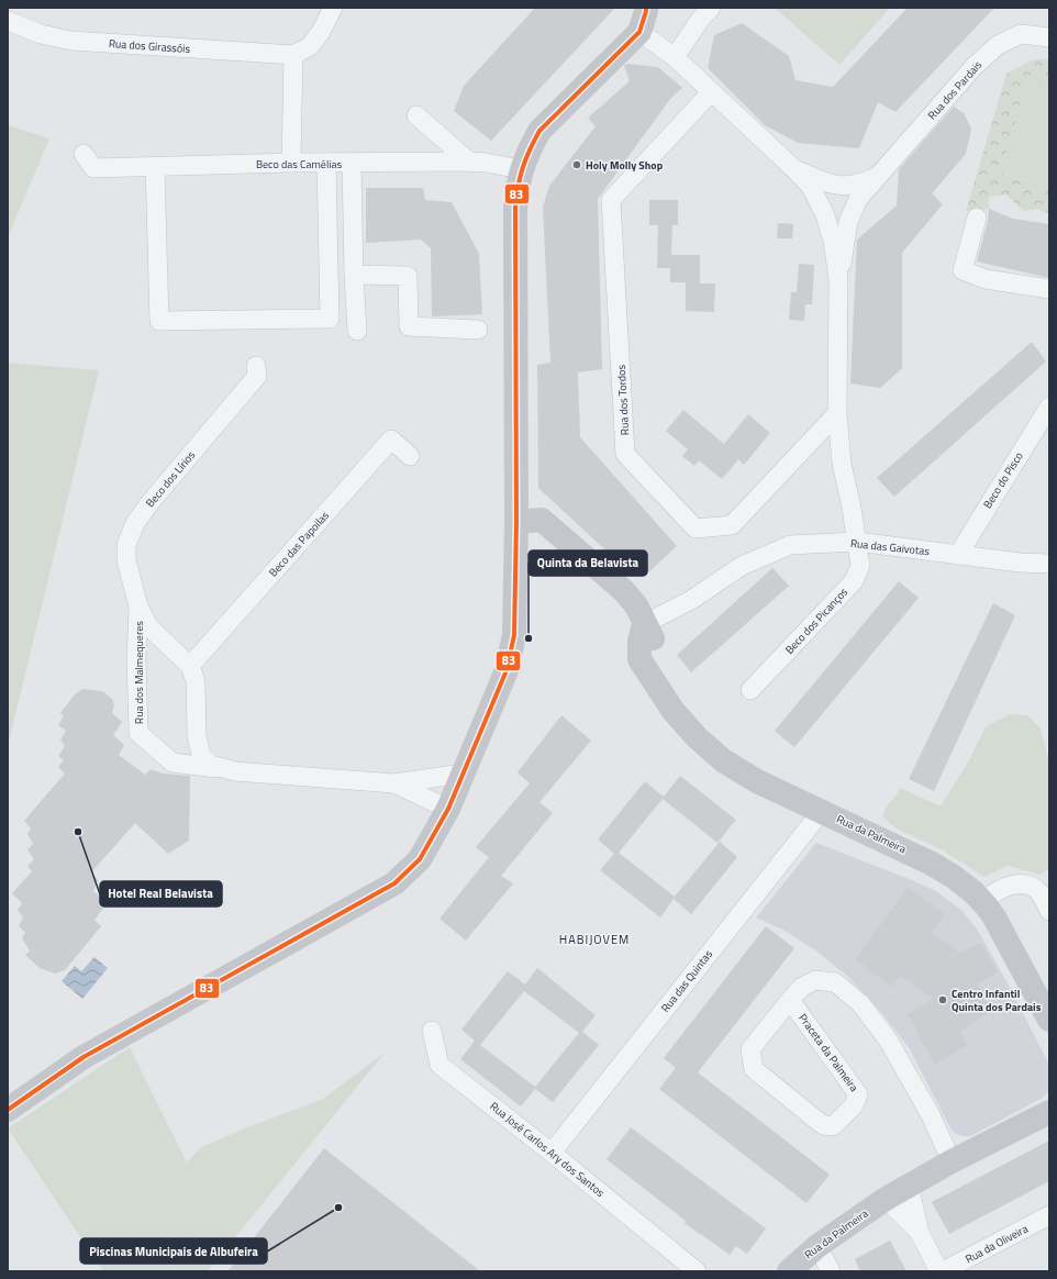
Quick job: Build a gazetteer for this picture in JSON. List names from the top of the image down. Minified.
{"streets":{"street":["Rua dos Girassóis","Rua dos Pardais","Beco das Camélias","Rua dos Tordos","Beco dos Lírios","Beco do Pisco","Beco das Papoilas","Rua das Gaivotas","Beco dos Picanços","Rua dos Malmequeres","Rua da Palmeira","Rua das Quintas","Praceta da Palmeira","Rua José Carlos Ary dos Santos","Rua da Oliveira"]},"crossings":[["Beco dos Lírios","Rua dos Malmequeres"],["Beco do Pisco","Rua das Gaivotas"],["Beco das Papoilas","Rua dos Malmequeres"],["Rua das Gaivotas","Beco dos Picanços"],["Rua das Gaivotas","Rua da Palmeira"],["Rua da Palmeira","Rua das Quintas"],["Rua da Palmeira","Praceta da Palmeira"],["Rua das Quintas","Rua José Carlos Ary dos Santos"]],"districts":["HABIJOVEM"],"places":["Holy Molly Shop","Quinta da Belavista","Hotel Real Belavista","Centro Infantil Quinta dos Pardais","Piscinas Municipais de Albufeira"],"lines":["transit line 83"]}
